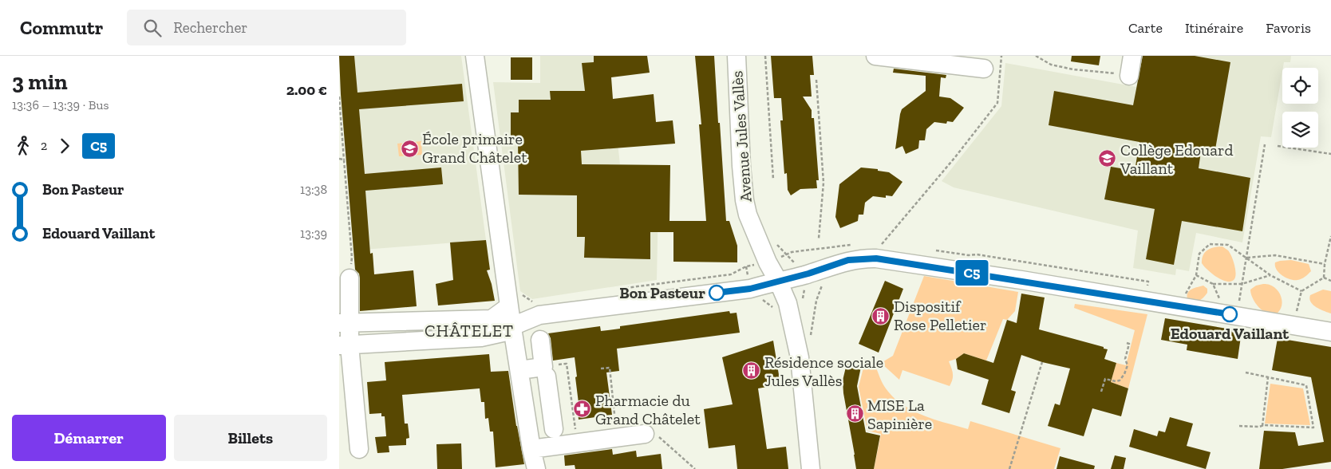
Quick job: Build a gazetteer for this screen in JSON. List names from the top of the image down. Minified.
{"streets":{"street":["Avenue Jules Vallès"]},"districts":["CHÂTELET"],"places":{"school or university":["École primaire Grand Châtelet","Collège Edouard Vaillant"],"other":["Bon Pasteur","Edouard Vaillant"],"building":["Dispositif Rose Pelletier","Résidence sociale Jules Vallès","MISE La Sapinière"],"pharmacy":["Pharmacie du Grand Châtelet"]},"lines":["bus line C5"],"page":{"header":"Commutr","search":"Rechercher","nav":["Carte","Itinéraire","Favoris"],"heading":["3 min","13:36 – 13:39 · Bus","2.00 €"],"on_map":"C5","legs":["2","C5"],"list":[{"name":"Bon Pasteur","value":"13:38"},{"name":"Edouard Vaillant","value":"13:39"}],"buttons":["Démarrer","Billets"]}}
